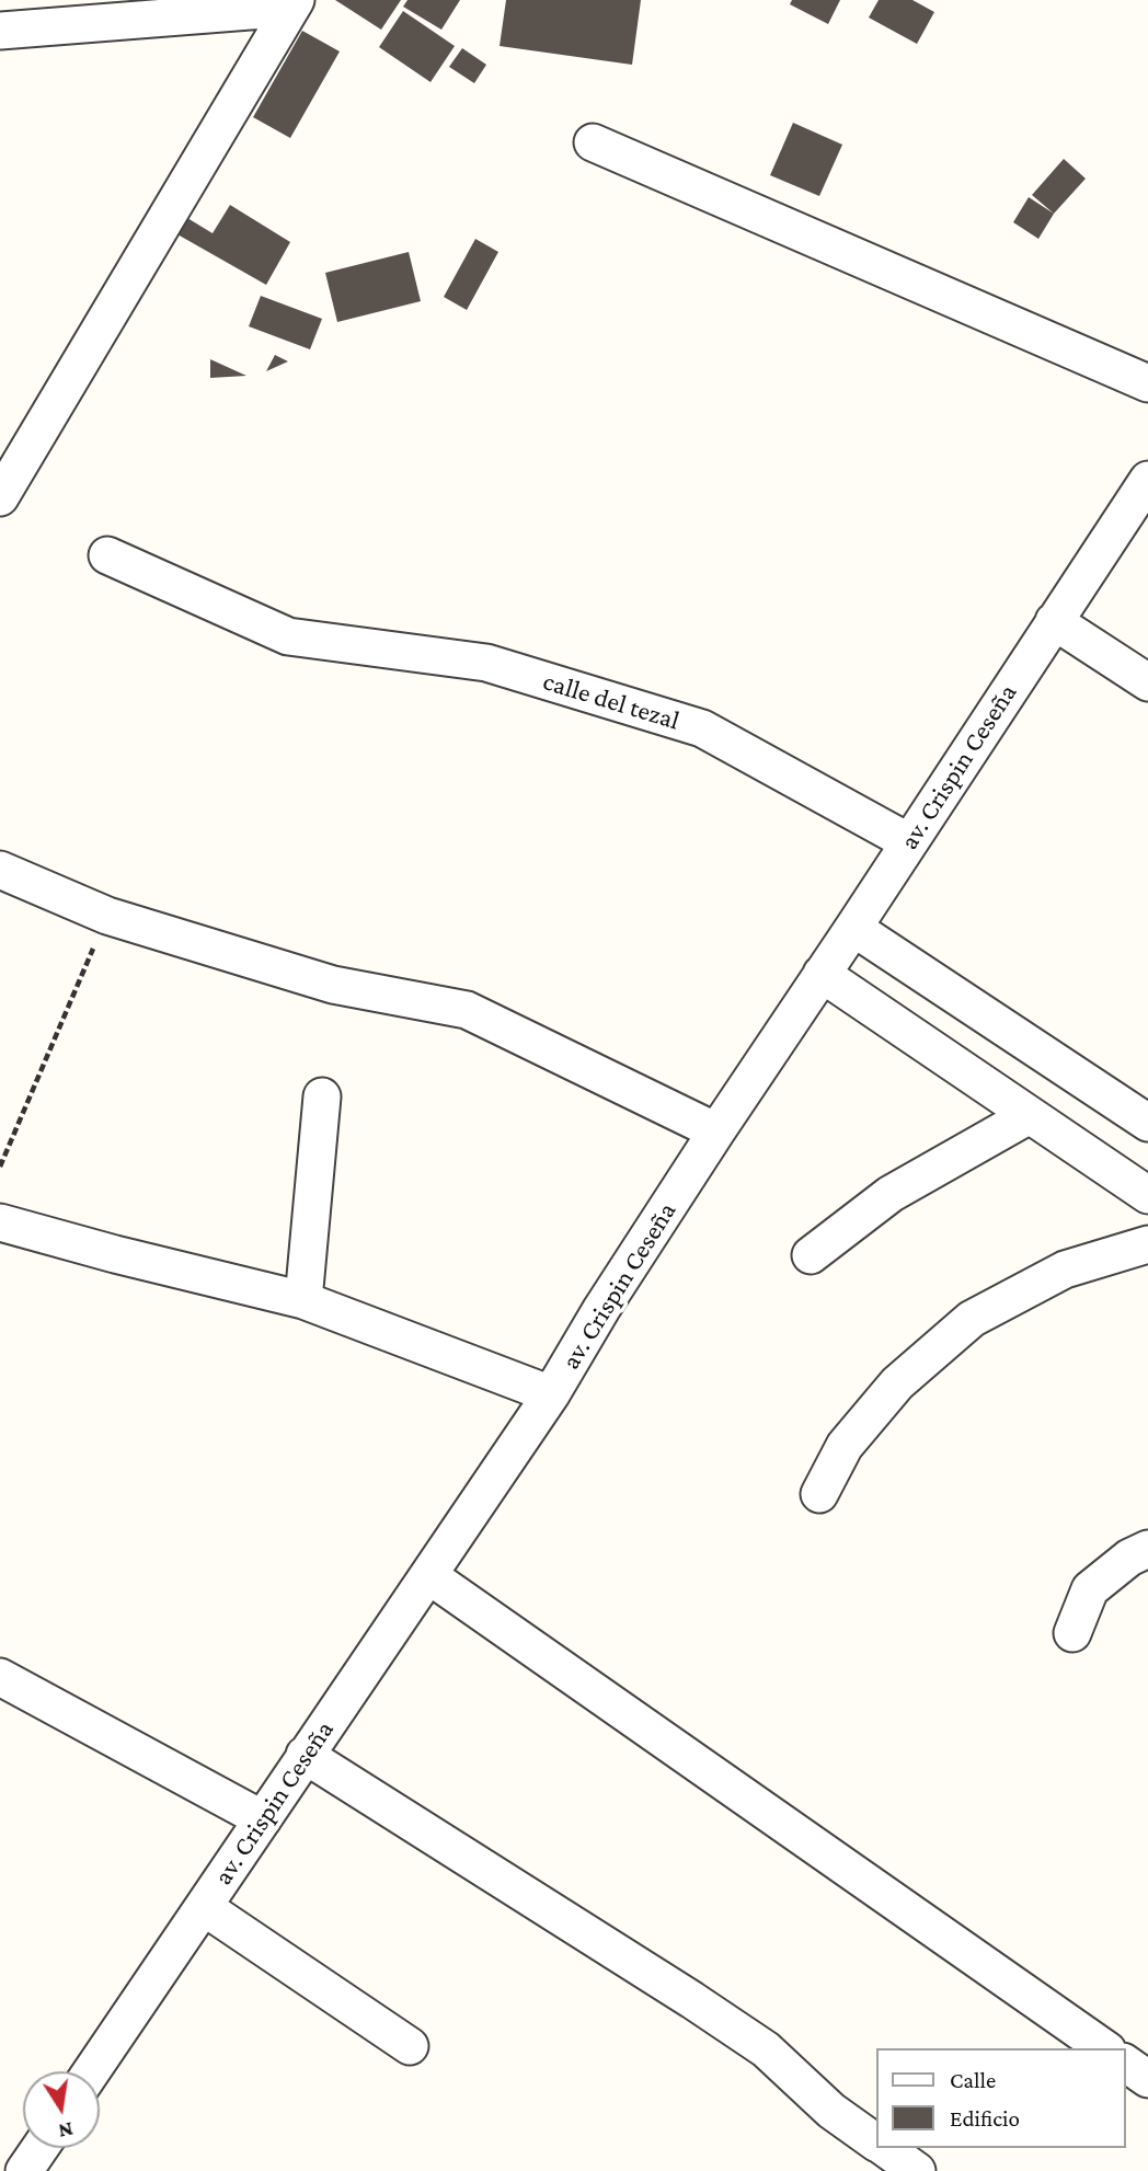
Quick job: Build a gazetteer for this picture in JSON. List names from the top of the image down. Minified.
{"streets":{"street":["calle del tezal","av. Crispin Ceseña"]},"crossings":[["calle del tezal","av. Crispin Ceseña"]],"legend":["Calle","Edificio"],"north":"bottom"}
